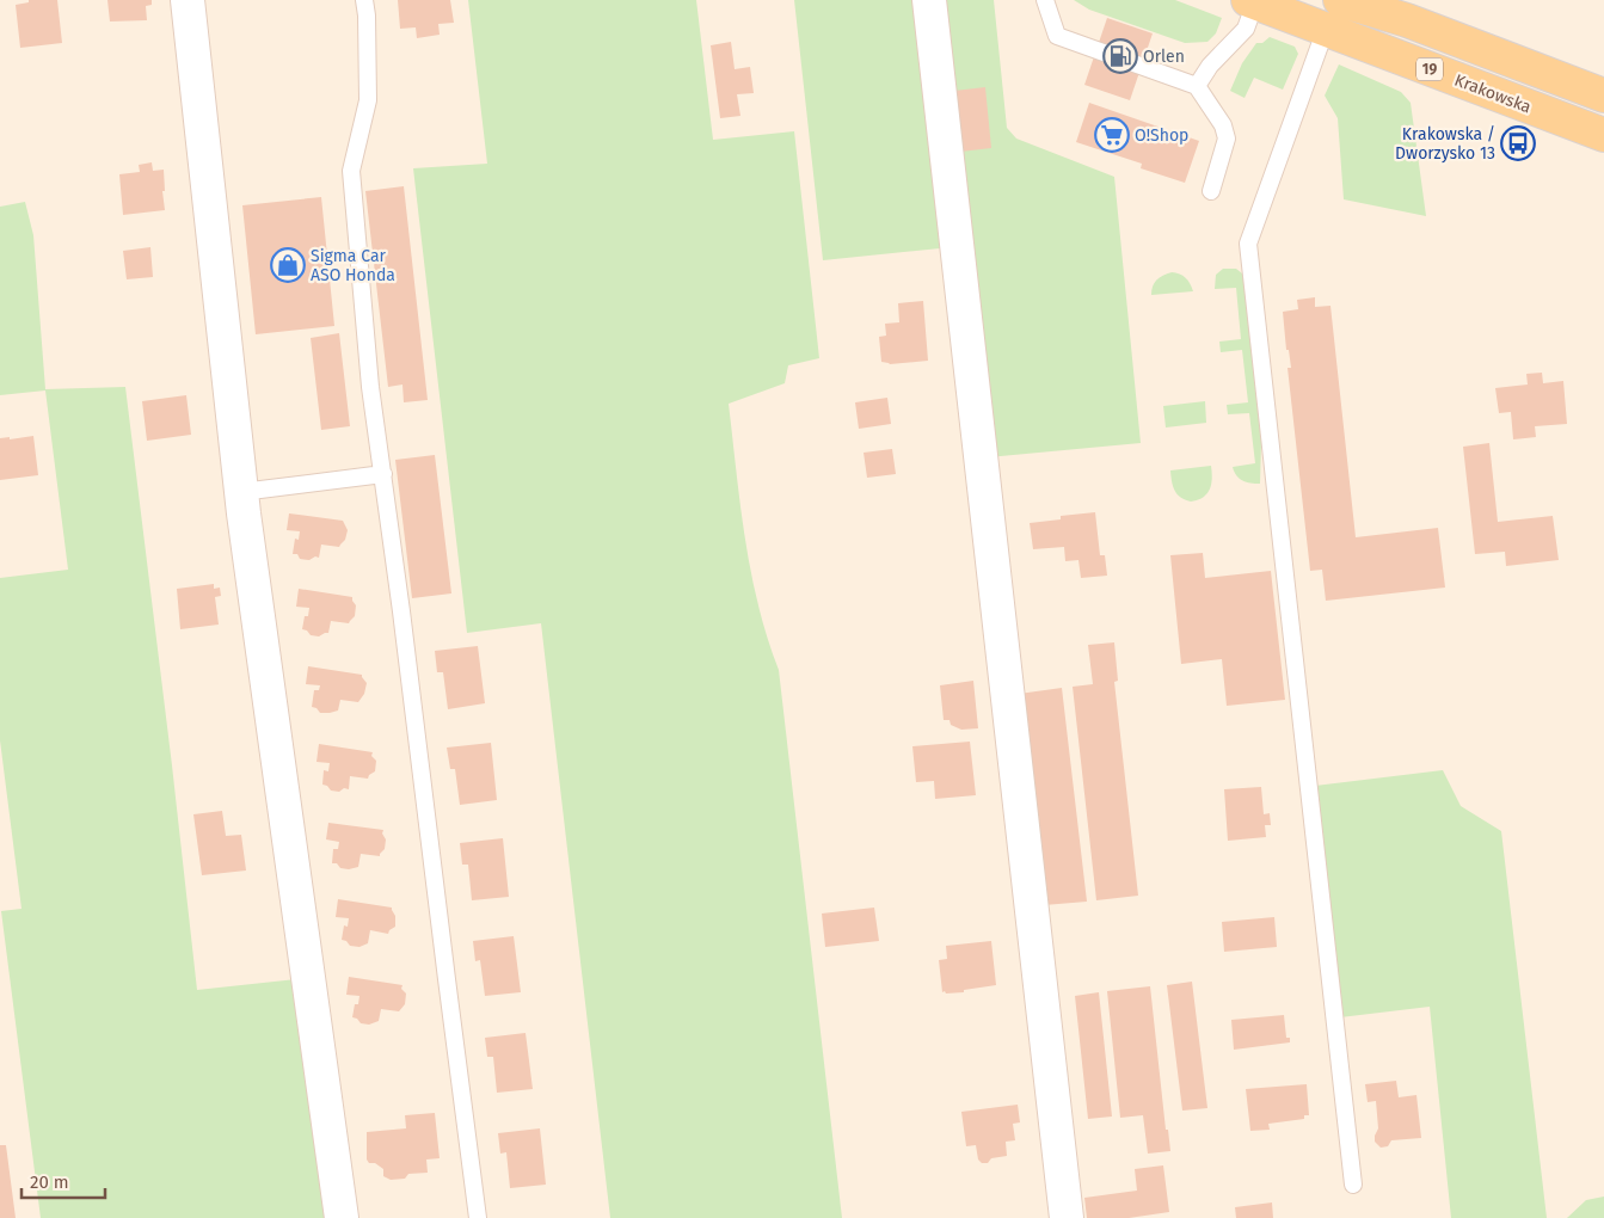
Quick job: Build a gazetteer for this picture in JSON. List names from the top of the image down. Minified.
{"streets":{"main road":["19","Krakowska"]},"places":{"fuel station":["Orlen"],"supermarket":["O!Shop"],"bus stop":["Krakowska / Dworzysko 13"],"shop":["Sigma Car ASO Honda"]},"scale_bar":"20 m"}
